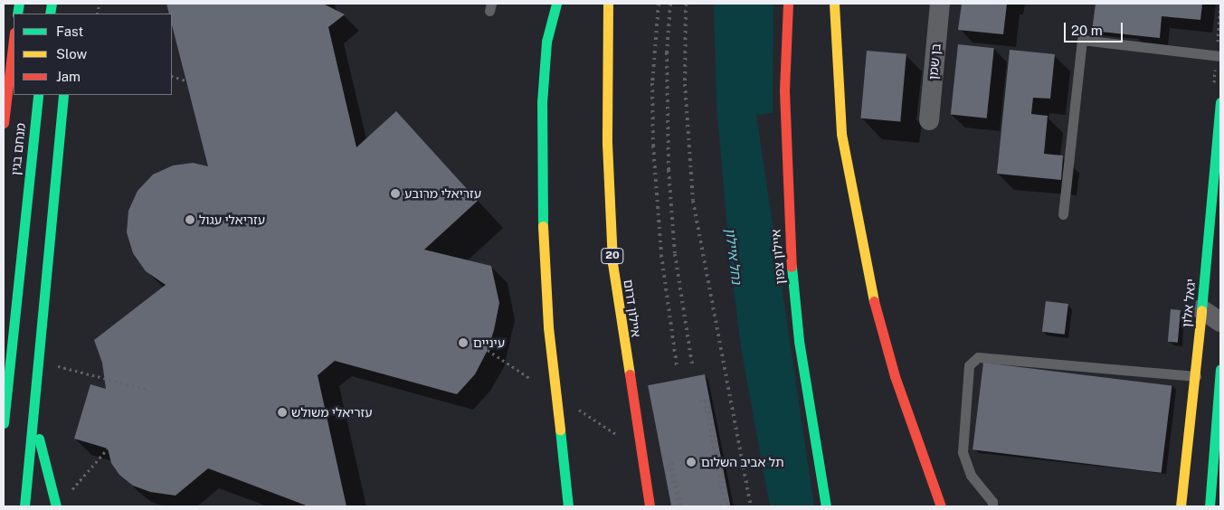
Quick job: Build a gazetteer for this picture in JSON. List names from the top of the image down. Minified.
{"streets":{"main road":["מנחם בגין","20","איילון צפון","יגאל אלון","איילון דרום"],"street":["בן שמן"]},"water":["נחל איילון"],"places":["עזריאלי מרובע","עזריאלי עגול","עיניים","עזריאלי משולש","תל אביב השלום"],"legend":["Fast","Slow","Jam"],"scale_bar":"20 m"}
